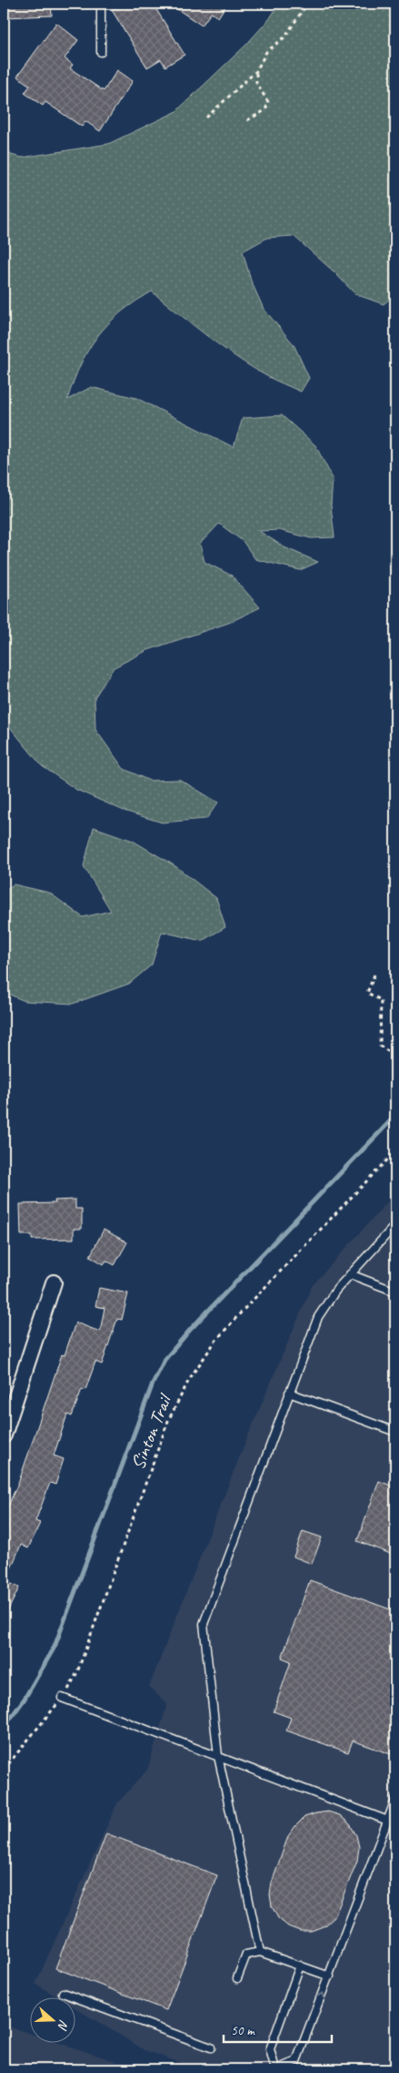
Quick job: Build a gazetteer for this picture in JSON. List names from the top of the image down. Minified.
{"streets":{"path":["Sinton Trail"]},"scale_bar":"50 m","north":"right"}
